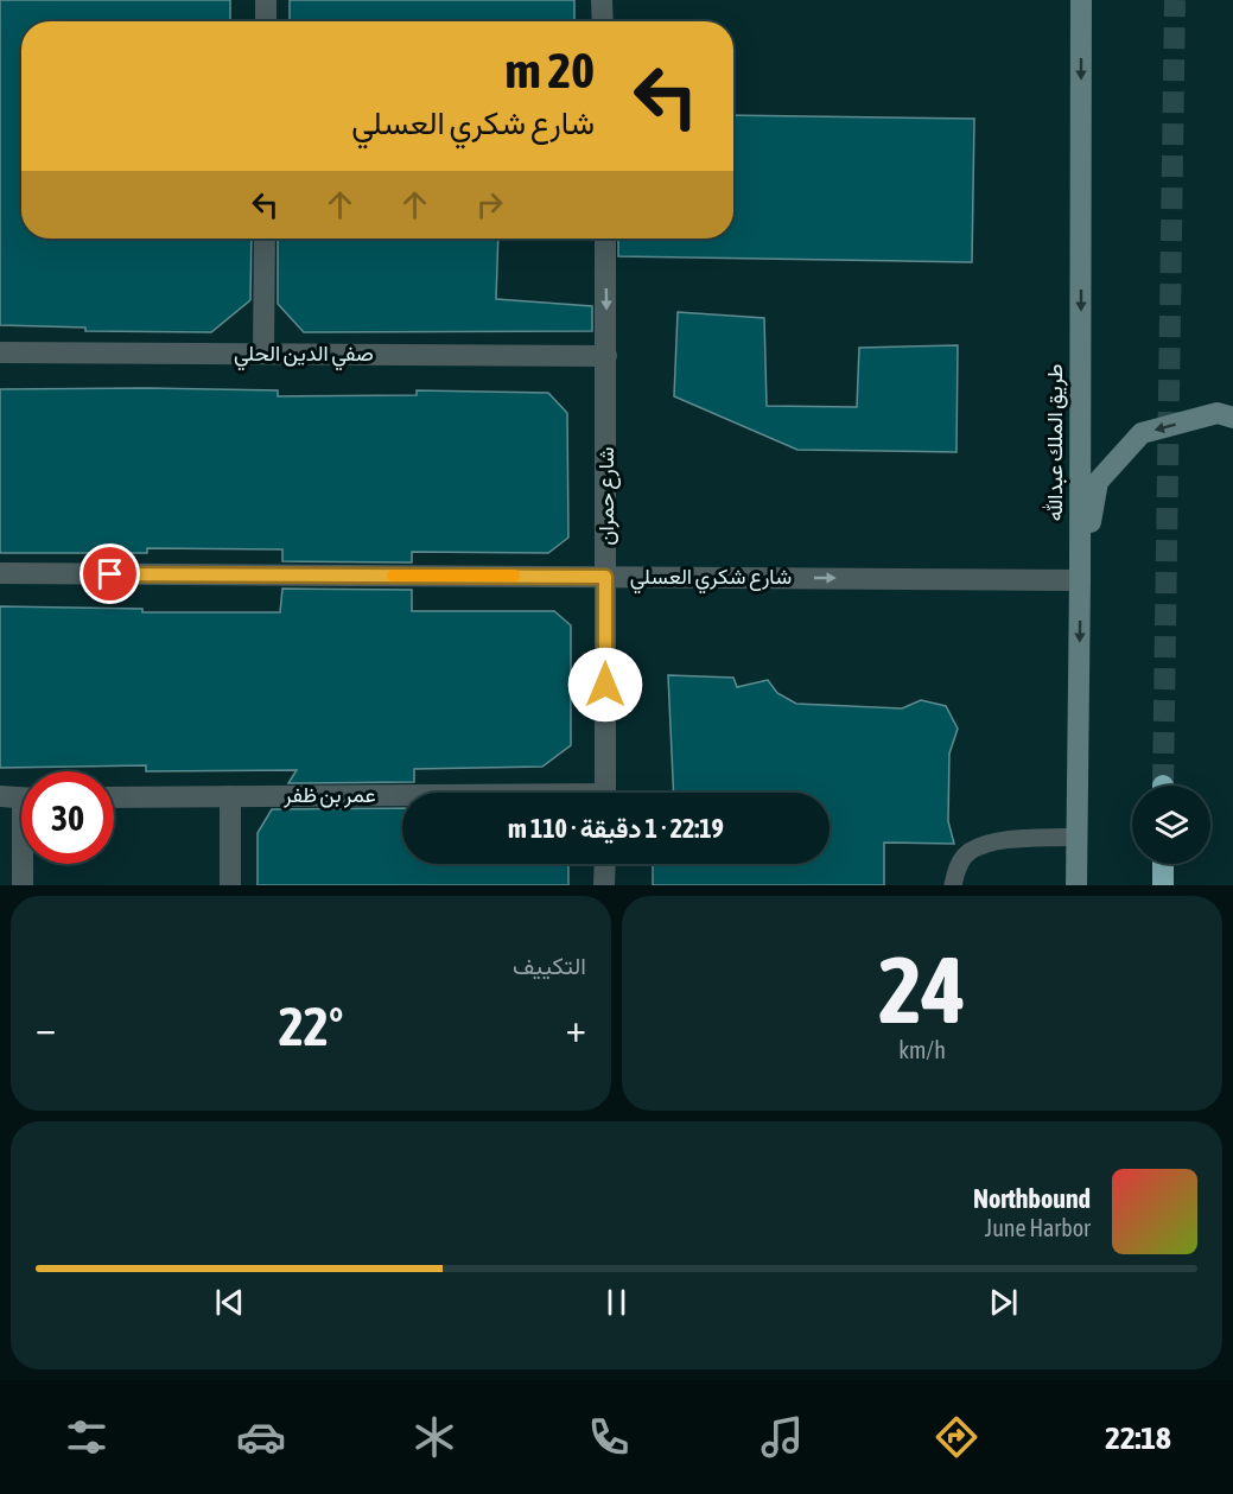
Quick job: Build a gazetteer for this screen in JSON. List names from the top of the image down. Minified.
{"streets":{"main road":["طريق الملك عبدالله"],"street":["صفي الدين الحلي","شارع حمران","شارع شكري العسلي","عمر بن ظفر"]},"crossings":[["صفي الدين الحلي","شارع حمران"],["طريق الملك عبدالله","شارع شكري العسلي"],["شارع حمران","شارع شكري العسلي"]],"one_way":["طريق الملك عبدالله","شارع شكري العسلي"],"page":{"turn":["20 m","شارع شكري العسلي"],"limit":"30","trip":"22:19 · 1 دقيقة · 110 m","tile":[["24","km/h"],"التكييف"],"heat":["−","22°","+"],"song":["Northbound","June Harbor"],"tabs":"22:18"}}
